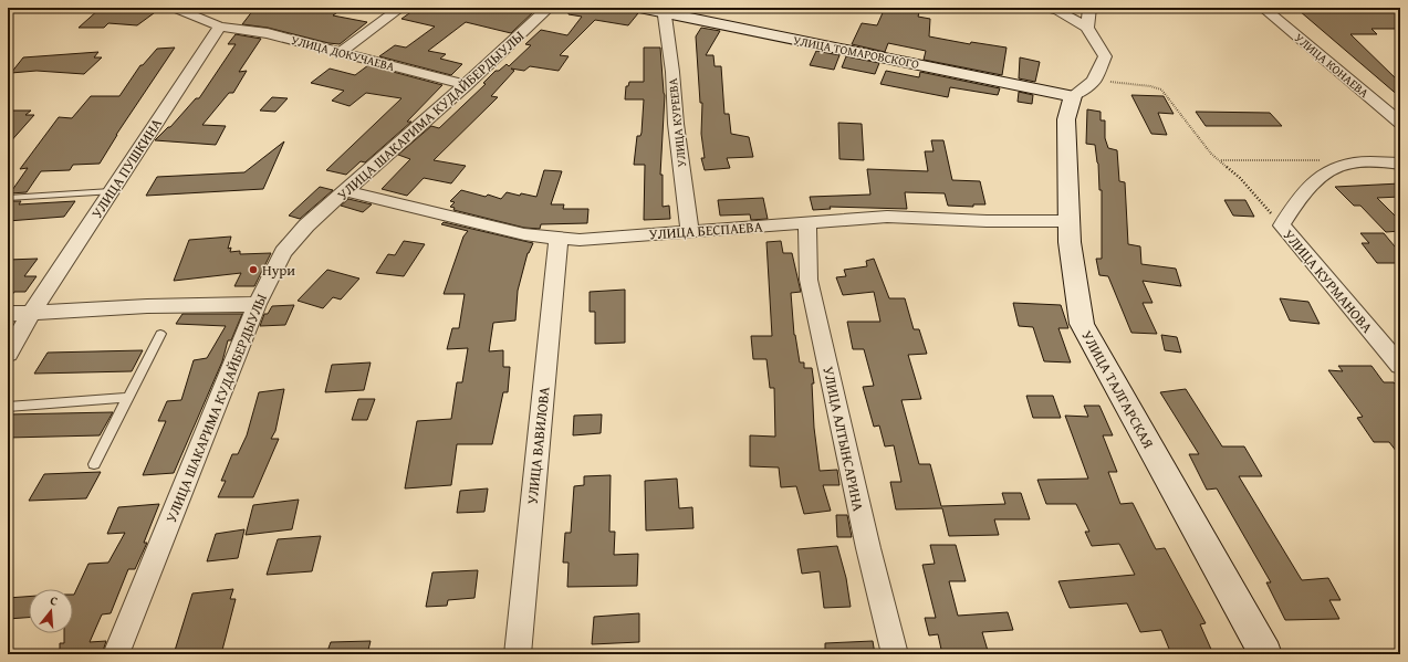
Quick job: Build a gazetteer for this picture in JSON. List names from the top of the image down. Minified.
{"streets":{"street":["УЛИЦА ТОМАРОВСКОГО","УЛИЦА ДОКУЧАЕВА","УЛИЦА КОНАЕВА","УЛИЦА ШАКАРИМА КУДАЙБЕРДЫУЛЫ","УЛИЦА КУРЕЕВА","УЛИЦА ПУШКИНА","УЛИЦА БЕСПАЕВА","УЛИЦА КУРМАНОВА","УЛИЦА ТАЛГАРСКАЯ","УЛИЦА АЛТЫНСАРИНА","УЛИЦА ВАВИЛОВА"]},"crossings":[["УЛИЦА ТОМАРОВСКОГО","УЛИЦА КУРЕЕВА"],["УЛИЦА ТОМАРОВСКОГО","УЛИЦА ТАЛГАРСКАЯ"],["УЛИЦА ДОКУЧАЕВА","УЛИЦА ШАКАРИМА КУДАЙБЕРДЫУЛЫ"],["УЛИЦА ДОКУЧАЕВА","УЛИЦА ПУШКИНА"],["УЛИЦА ШАКАРИМА КУДАЙБЕРДЫУЛЫ","УЛИЦА БЕСПАЕВА"],["УЛИЦА КУРЕЕВА","УЛИЦА БЕСПАЕВА"],["УЛИЦА БЕСПАЕВА","УЛИЦА ТАЛГАРСКАЯ"],["УЛИЦА БЕСПАЕВА","УЛИЦА АЛТЫНСАРИНА"],["УЛИЦА БЕСПАЕВА","УЛИЦА ВАВИЛОВА"]],"places":["Нури"],"north":"top"}
